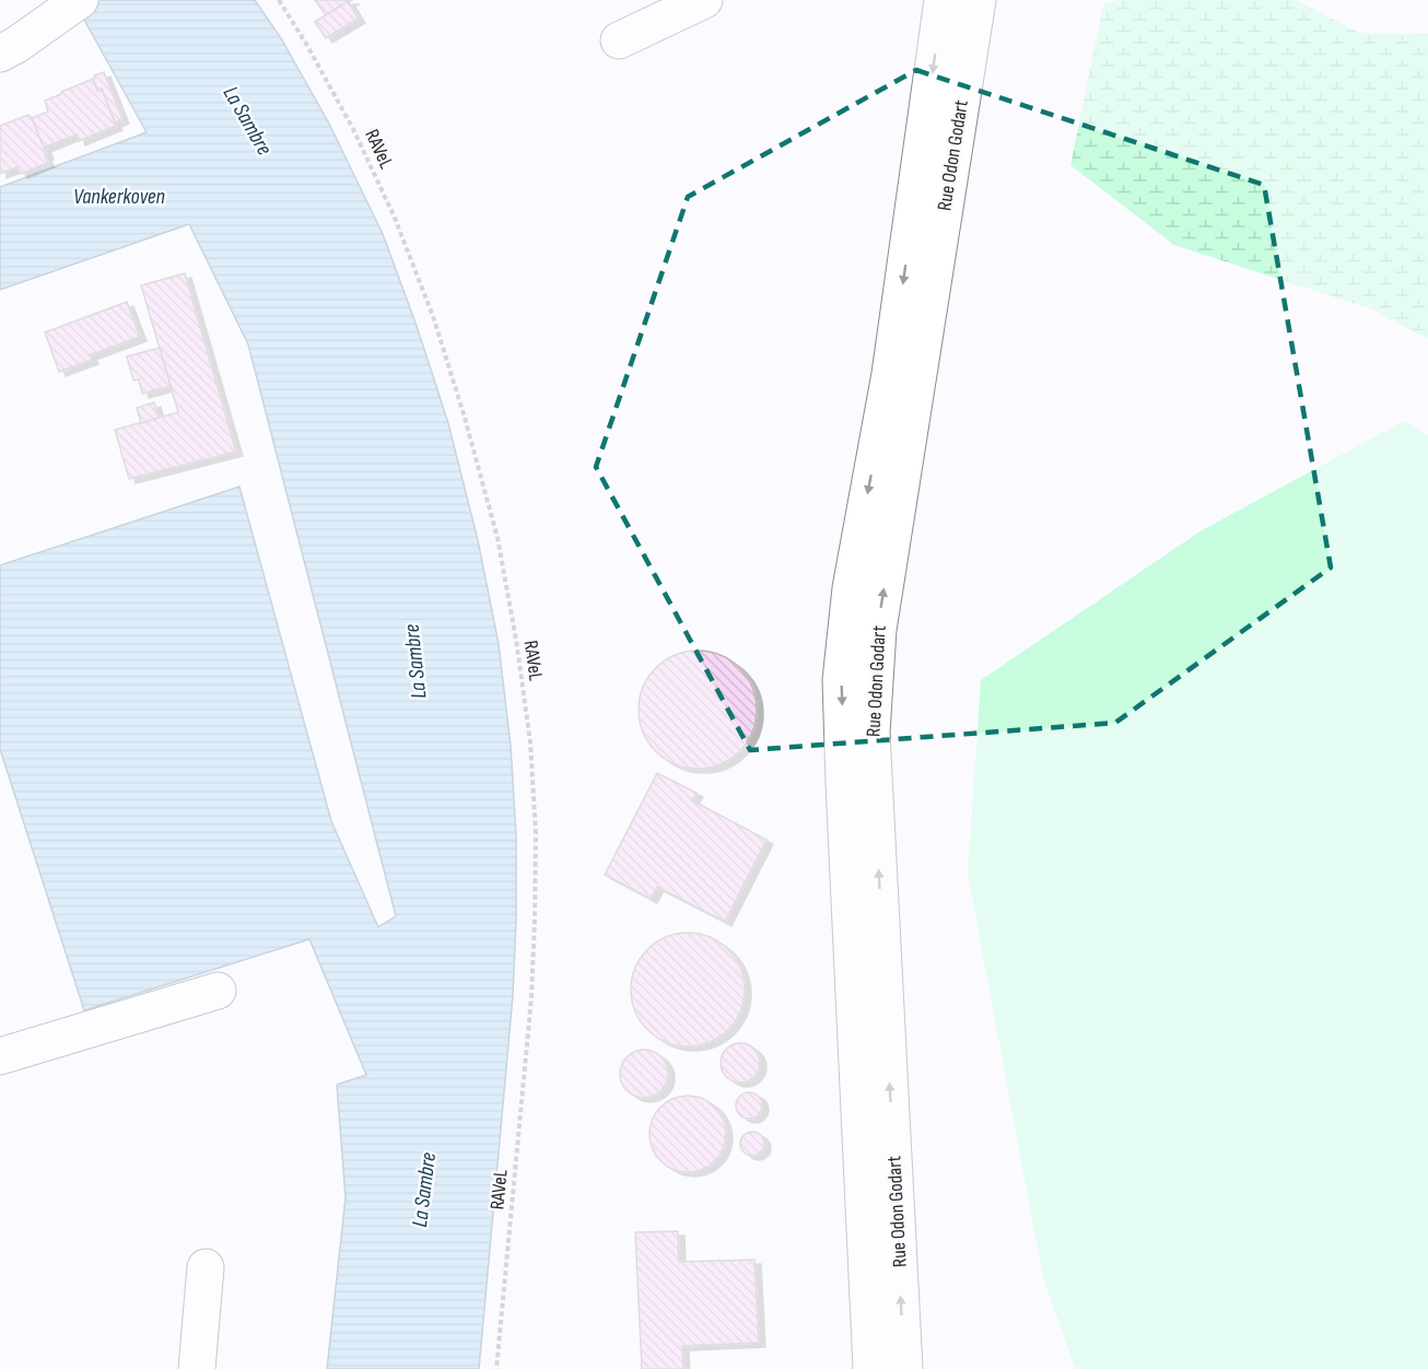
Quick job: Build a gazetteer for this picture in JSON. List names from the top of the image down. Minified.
{"streets":{"main road":["Rue Odon Godart"],"path":["RAVeL"]},"water":["La Sambre","Vankerkoven"]}
